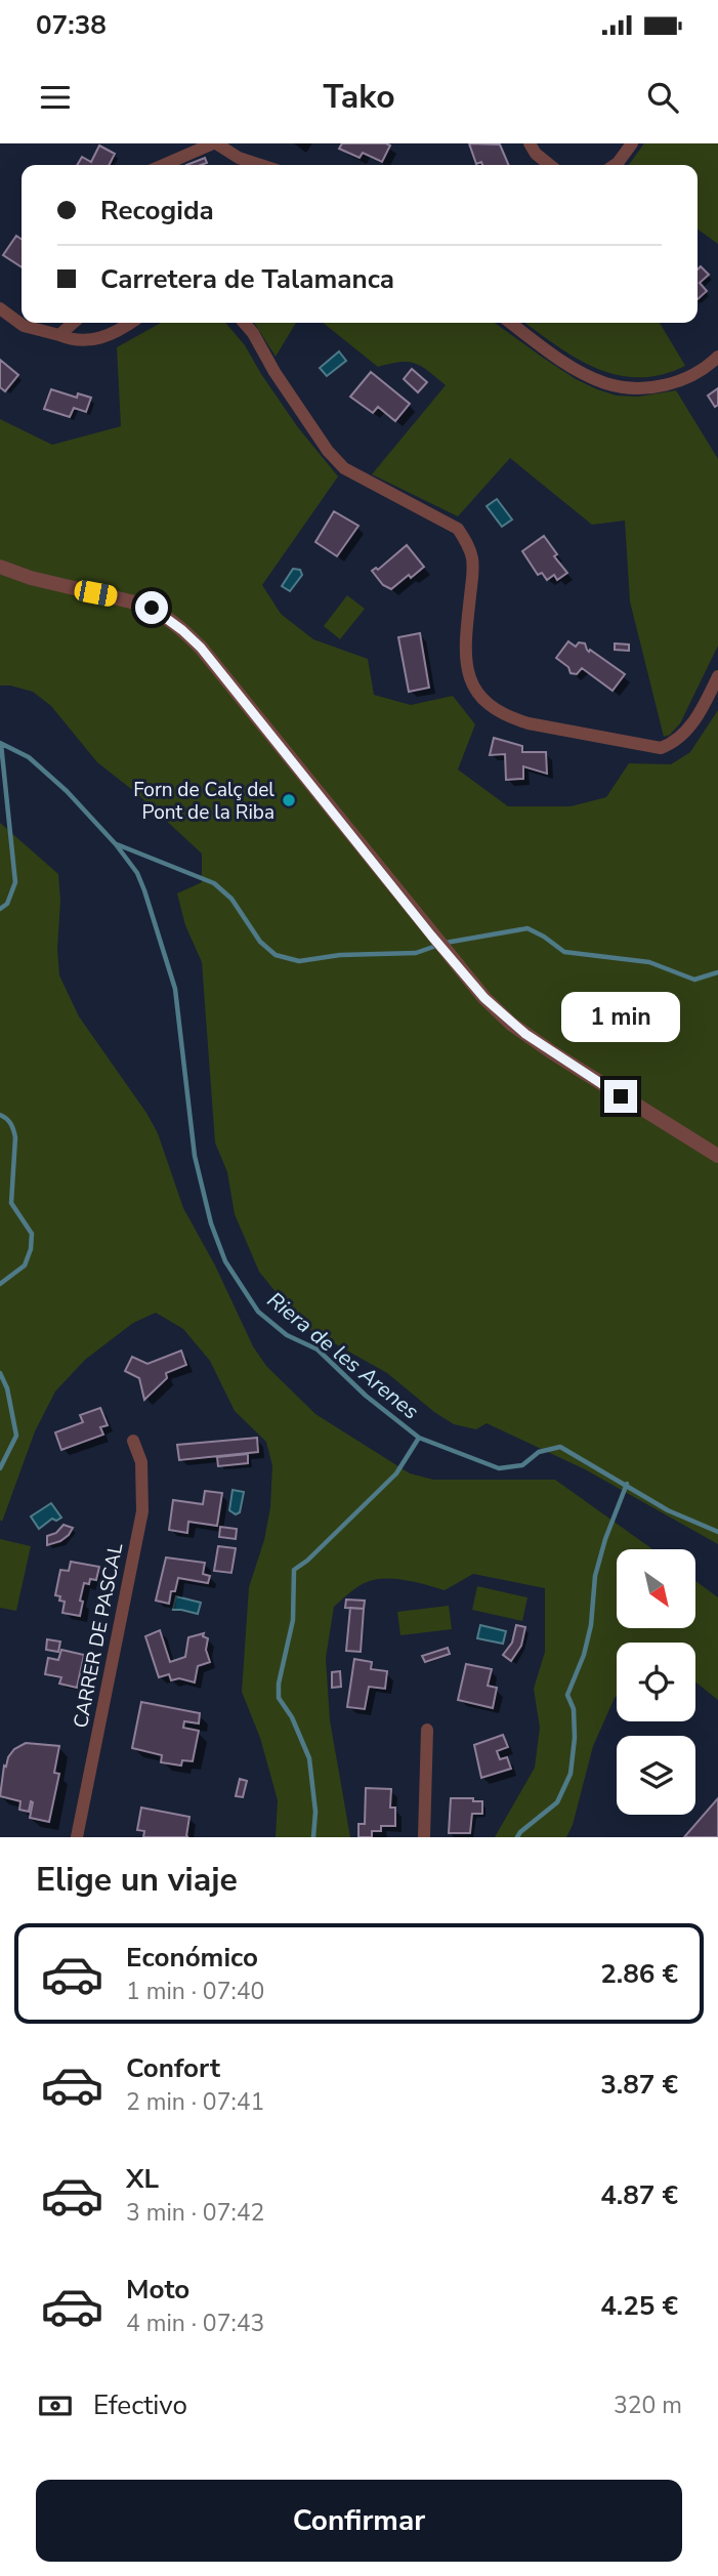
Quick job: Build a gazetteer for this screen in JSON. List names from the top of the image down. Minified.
{"streets":{"street":["CARRER DE PASCAL"]},"water":["Riera de les Arenes"],"places":["Forn de Calç del Pont de la Riba"],"north":"bottom right","page":{"status":"07:38","header":"Tako","banner":["Recogida","Carretera de Talamanca"],"bubble":"1 min","heading":"Elige un viaje","list":[{"name":"Económico","note":"1 min · 07:40","value":"2.86 €"},{"name":"Confort","note":"2 min · 07:41","value":"3.87 €"},{"name":"XL","note":"3 min · 07:42","value":"4.87 €"},{"name":"Moto","note":"4 min · 07:43","value":"4.25 €"}],"pay":["Efectivo","320 m"],"buttons":"Confirmar"}}
